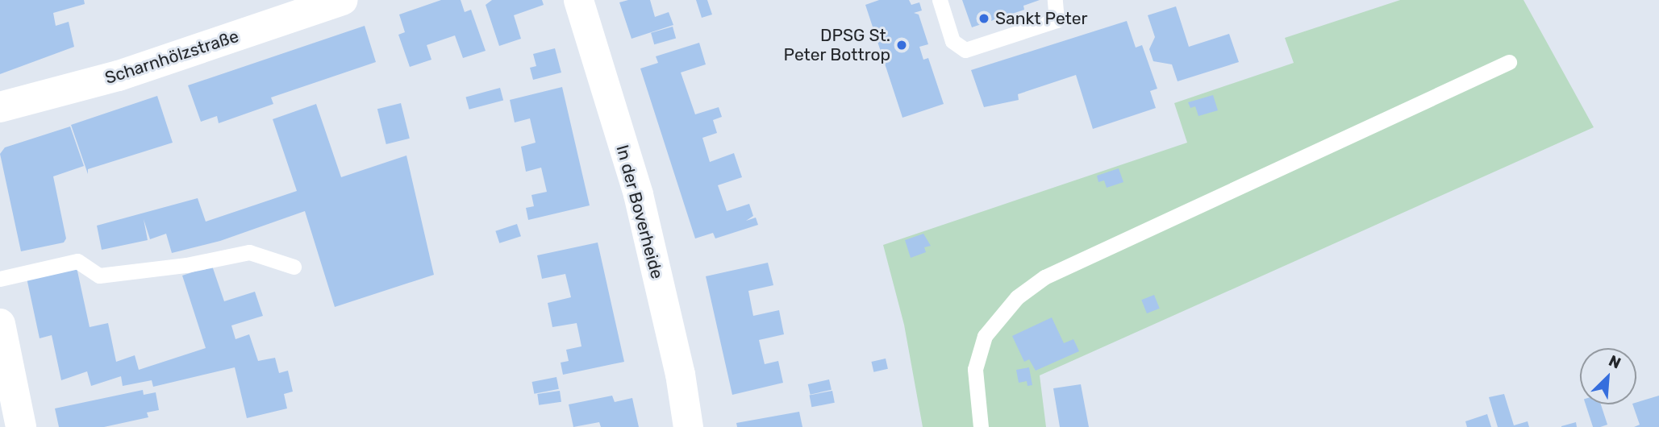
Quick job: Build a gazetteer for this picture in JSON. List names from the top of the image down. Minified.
{"streets":{"main road":["Scharnhölzstraße"],"street":["In der Boverheide"]},"places":["Sankt Peter","DPSG St. Peter Bottrop"],"north":"top right"}
